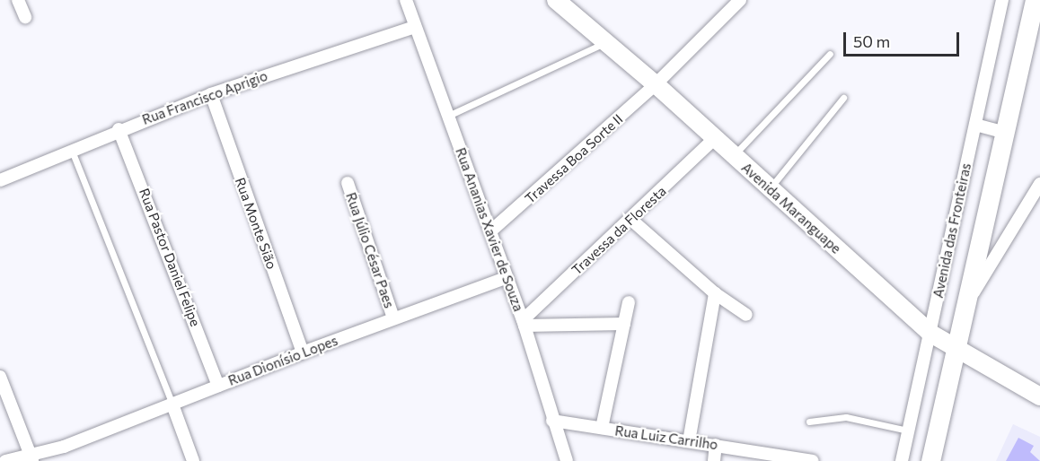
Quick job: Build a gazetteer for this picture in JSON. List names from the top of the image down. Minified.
{"streets":{"main road":["Avenida Maranguape"],"street":["Rua Francisco Aprigio","Travessa Boa Sorte II","Rua Monte Sião","Rua Ananias Xavier de Souza","Travessa da Floresta","Avenida das Fronteiras","Rua Júlio César Paes","Rua Pastor Daniel Felipe","Rua Dionísio Lopes","Rua Luiz Carrilho"]},"crossings":[["Rua Francisco Aprigio","Rua Monte Sião"],["Rua Francisco Aprigio","Rua Ananias Xavier de Souza"],["Rua Francisco Aprigio","Rua Pastor Daniel Felipe"],["Travessa Boa Sorte II","Avenida Maranguape"],["Travessa Boa Sorte II","Rua Ananias Xavier de Souza"],["Avenida Maranguape","Travessa da Floresta"],["Avenida Maranguape","Avenida das Fronteiras"],["Rua Monte Sião","Rua Dionísio Lopes"],["Rua Ananias Xavier de Souza","Travessa da Floresta"],["Rua Ananias Xavier de Souza","Rua Dionísio Lopes"],["Rua Ananias Xavier de Souza","Rua Luiz Carrilho"],["Rua Júlio César Paes","Rua Dionísio Lopes"],["Rua Pastor Daniel Felipe","Rua Dionísio Lopes"]],"scale_bar":"50 m"}
